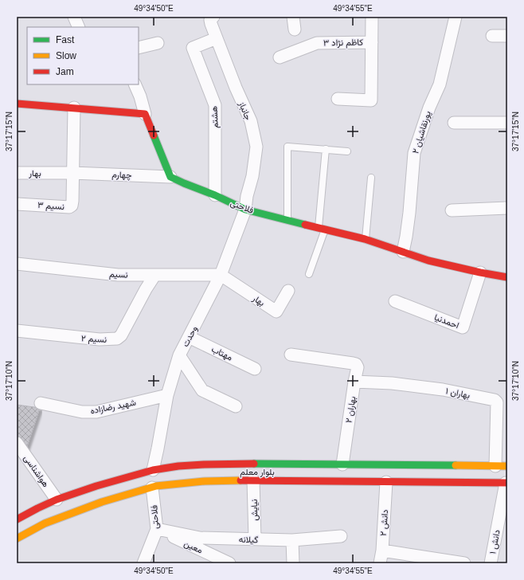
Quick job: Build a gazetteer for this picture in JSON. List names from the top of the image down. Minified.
{"streets":{"main road":["فلاحتی","بلوار معلم"],"street":["کاظم نژاد ۳","جانباز","هشتم","پورنقاشیان ۲","بهار","چهارم","نسیم ۳","نسیم","احمدنیا","وحدت","نسیم ٢","مهتاب","بهاران ۱","شهید رضازاده","بهاران ۲","هواشناسی","نیایش","دانش ۲","گیلانه","دانش ۱","معین"]},"crossings":[["جانباز","هشتم"],["جانباز","فلاحتی"],["جانباز","وحدت"],["هشتم","فلاحتی"],["پورنقاشیان ۲","فلاحتی"],["بهار","چهارم"],["بهار","نسیم ۳"],["بهار","نسیم"],["بهار","وحدت"],["چهارم","نسیم ۳"],["چهارم","فلاحتی"],["فلاحتی","احمدنیا"],["فلاحتی","وحدت"],["فلاحتی","بلوار معلم"],["فلاحتی","گیلانه"],["فلاحتی","معین"],["نسیم","وحدت"],["نسیم","نسیم ٢"],["وحدت","مهتاب"],["وحدت","شهید رضازاده"],["وحدت","بلوار معلم"],["بهاران ۱","بهاران ۲"],["بهاران ۱","بلوار معلم"],["بهاران ۲","بلوار معلم"],["هواشناسی","بلوار معلم"],["بلوار معلم","نیایش"],["بلوار معلم","دانش ۲"],["بلوار معلم","دانش ۱"],["نیایش","گیلانه"],["گیلانه","معین"]],"legend":["Fast","Slow","Jam"],"coordinates":["49°34'50\"E","49°34'55\"E","37°17'15\"N","37°17'10\"N"]}
